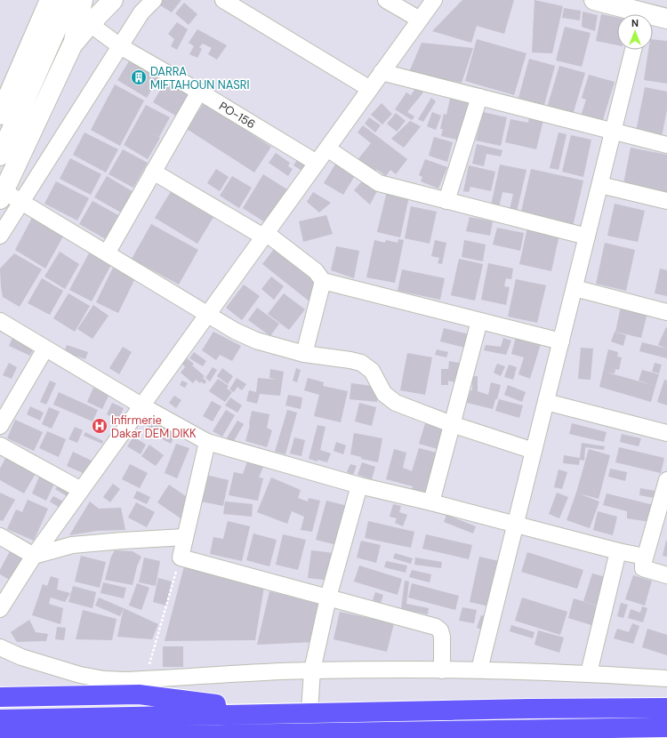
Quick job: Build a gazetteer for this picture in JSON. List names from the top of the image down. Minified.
{"streets":{"street":["PO-156"]},"places":{"building":["DARRA MIFTAHOUN NASRI"],"hospital":["Infirmerie Dakar DEM DIKK"]},"north":"top"}
